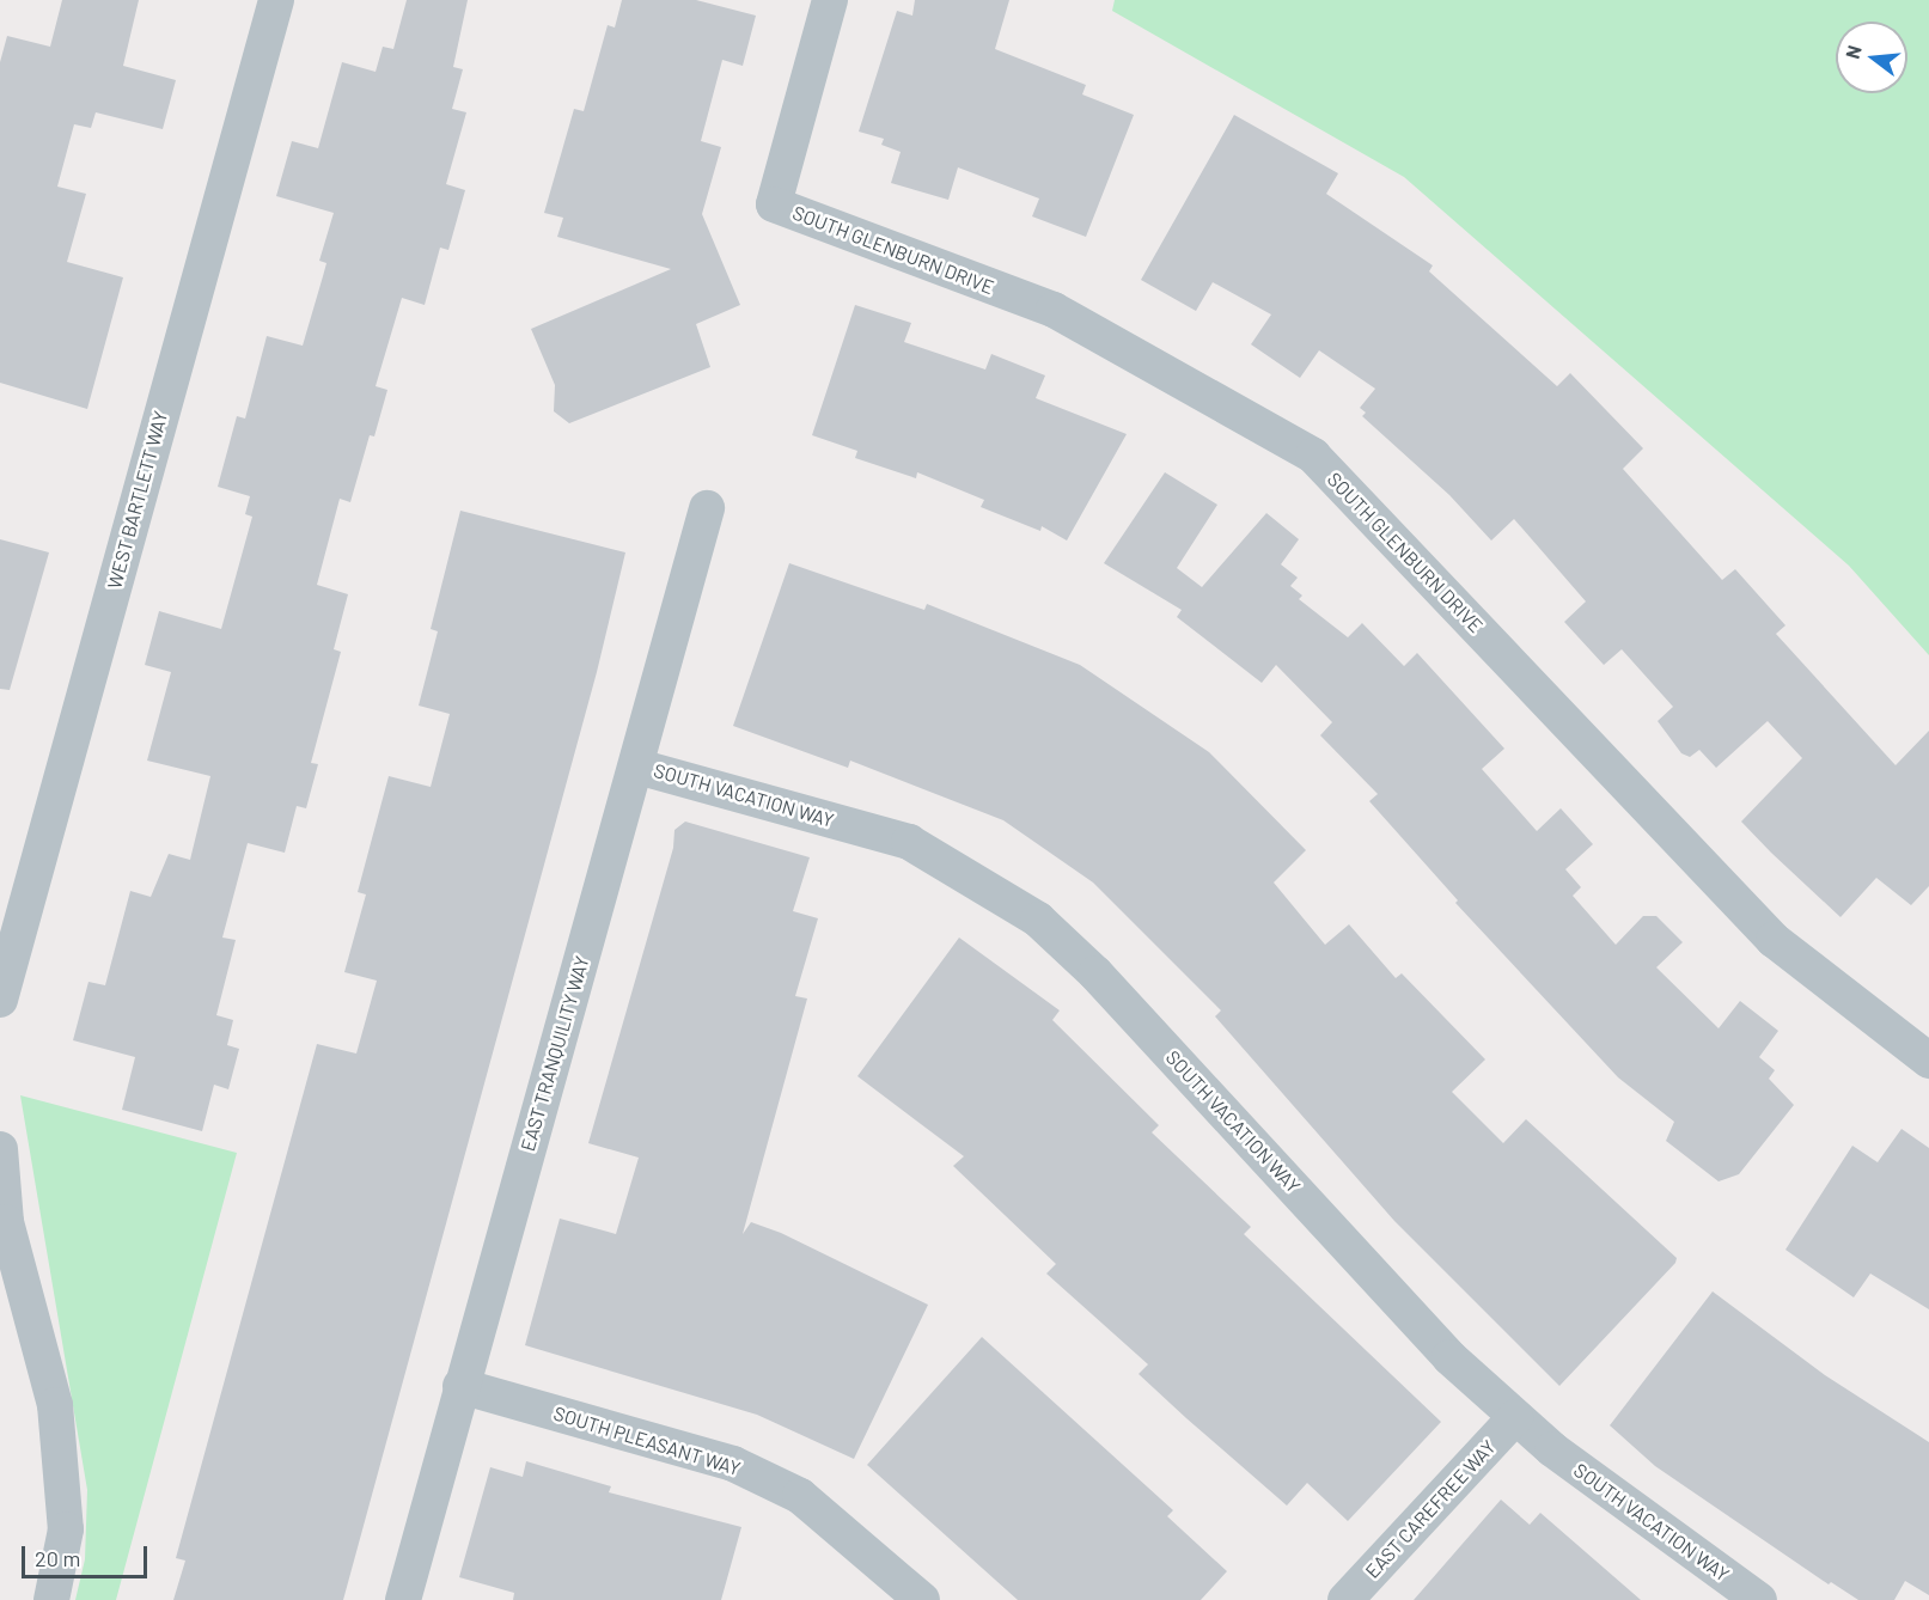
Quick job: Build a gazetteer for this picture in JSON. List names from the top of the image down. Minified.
{"streets":{"street":["SOUTH GLENBURN DRIVE","WEST BARTLETT WAY","SOUTH VACATION WAY","EAST TRANQUILITY WAY","SOUTH PLEASANT WAY","EAST CAREFREE WAY"]},"crossings":[["SOUTH VACATION WAY","EAST TRANQUILITY WAY"],["SOUTH VACATION WAY","EAST CAREFREE WAY"],["EAST TRANQUILITY WAY","SOUTH PLEASANT WAY"]],"scale_bar":"20 m","north":"left"}
